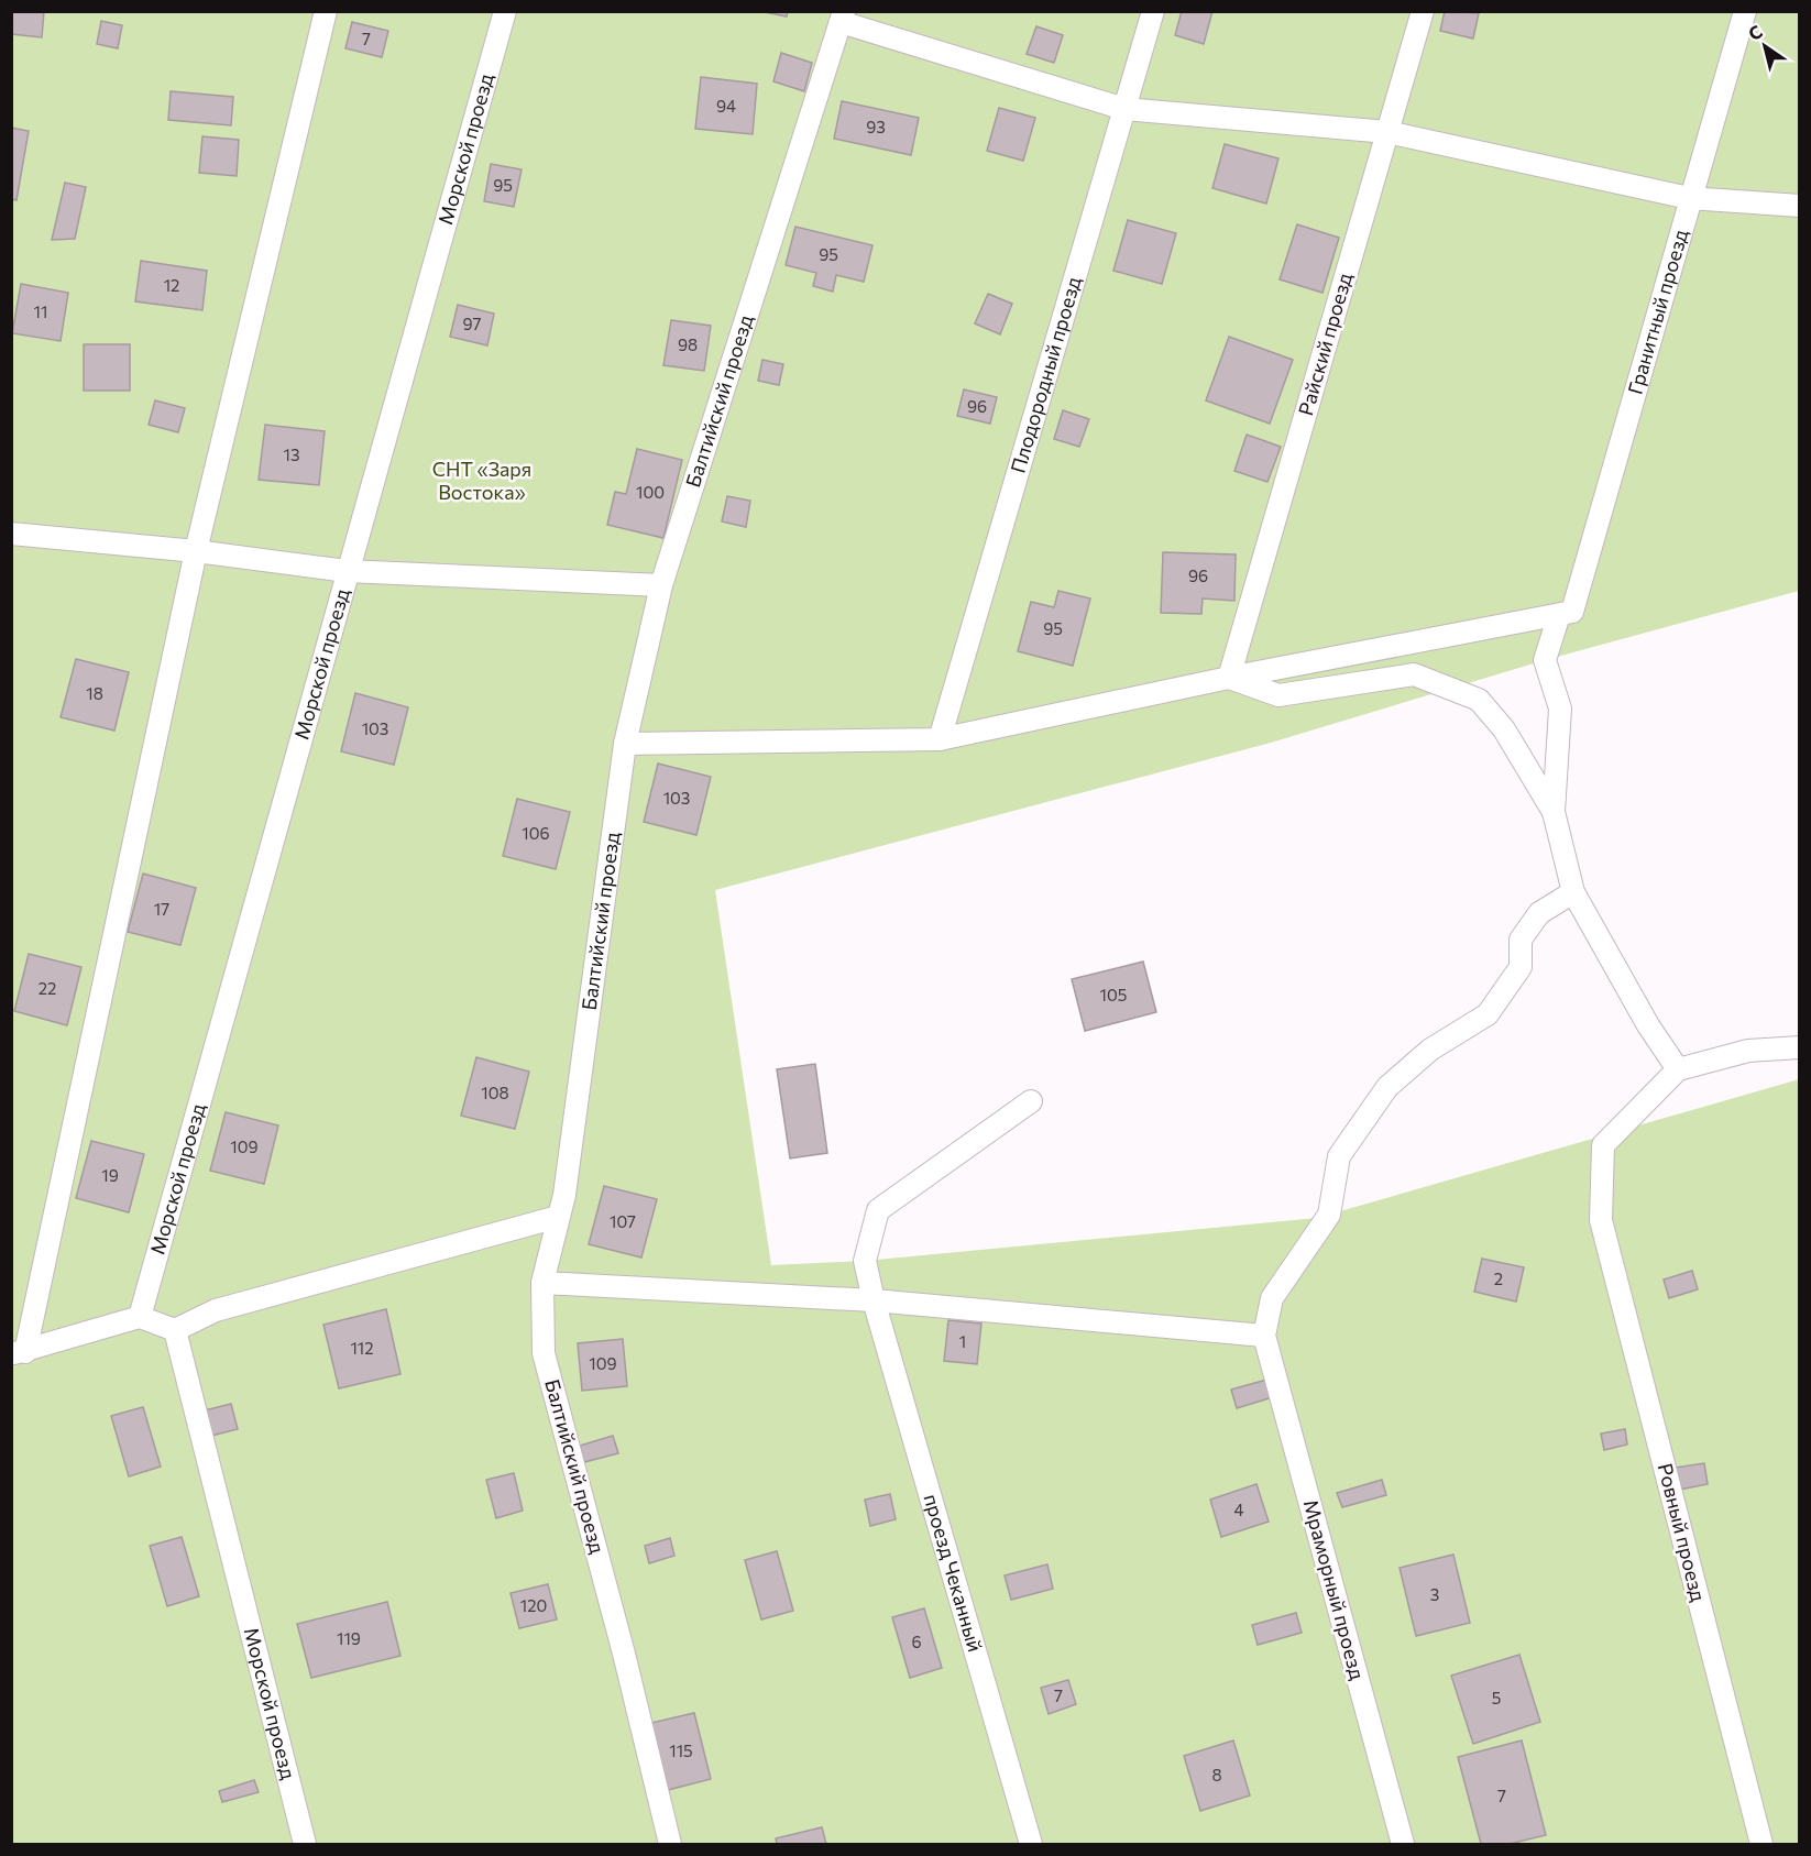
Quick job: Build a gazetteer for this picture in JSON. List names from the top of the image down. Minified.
{"streets":{"lane":["Морской проезд","Гранитный проезд","Райский проезд","Плодородный проезд","Балтийский проезд","Ровный проезд","проезд Чеканный","Мраморный проезд"]},"parks":["СНТ «Заря Востока»"],"house_numbers":["7","94","93","95","95","12","11","97","98","96","13","100","96","95","18","103","103","106","17","22","105","108","109","19","107","2","1","112","109","4","3","120","119","6","7","5","115","8","7"],"north":"top left"}
